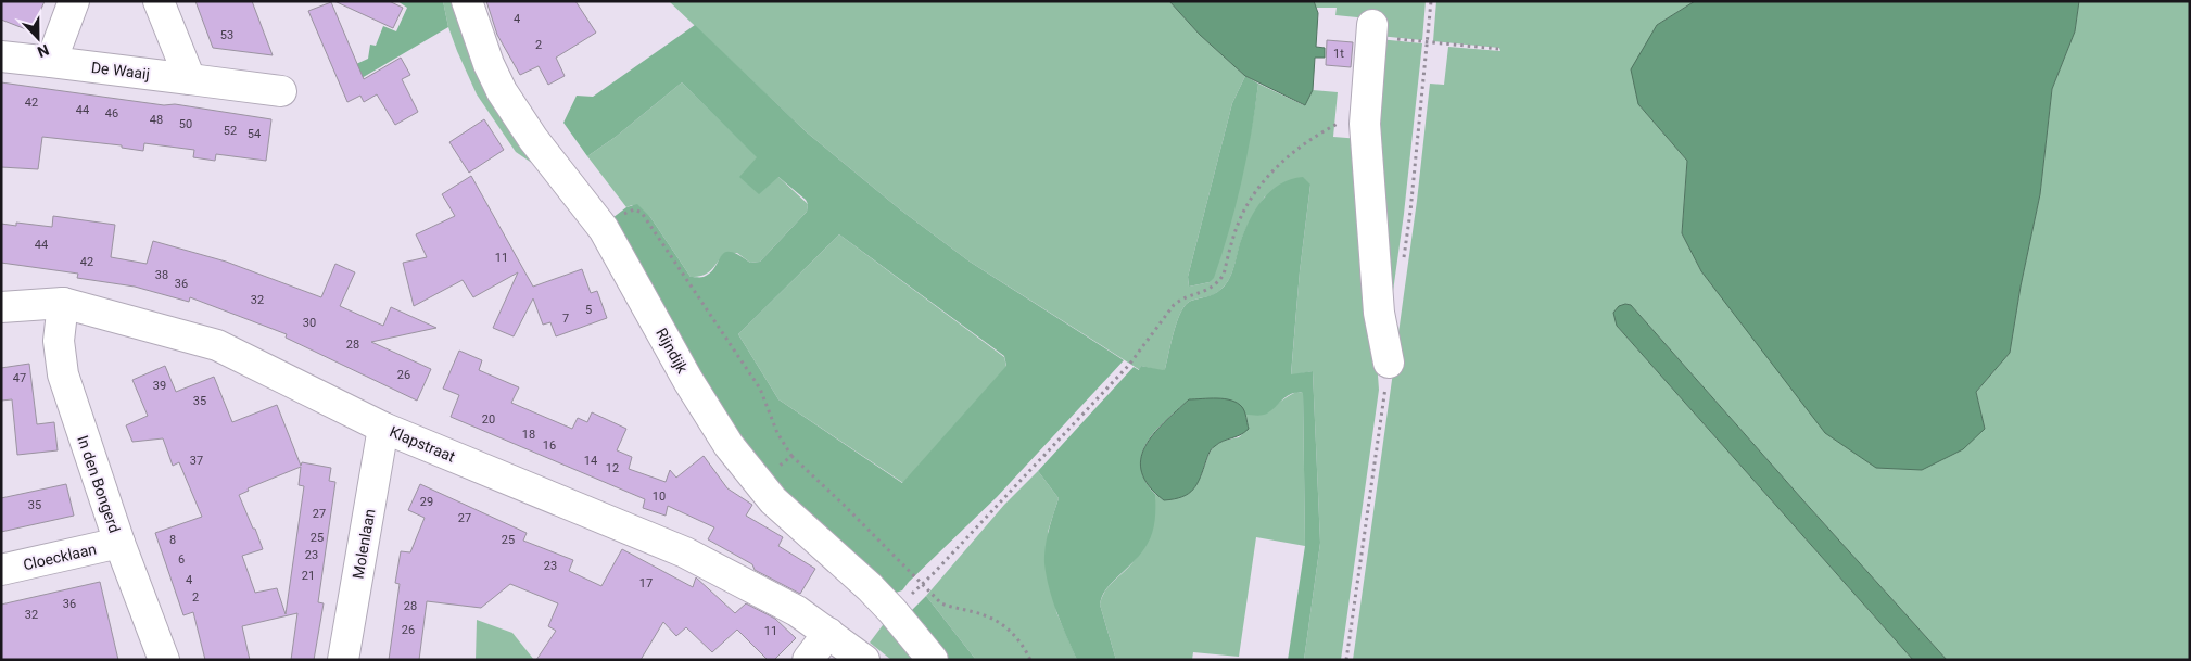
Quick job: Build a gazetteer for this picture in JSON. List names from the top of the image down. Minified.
{"streets":{"street":["De Waaij","Rijndijk","Klapstraat","In den Bongerd","Molenlaan","Cloecklaan"]},"crossings":[["Klapstraat","In den Bongerd"],["Klapstraat","Molenlaan"],["In den Bongerd","Cloecklaan"]],"house_numbers":["4","53","2","1t","42","44","46","48","50","52","54","44","11","42","38","36","32","5","7","30","28","26","47","39","35","20","18","16","37","14","12","10","29","35","27","27","25","8","25","23","6","23","21","4","17","2","36","28","32","26","11"],"north":"bottom"}
